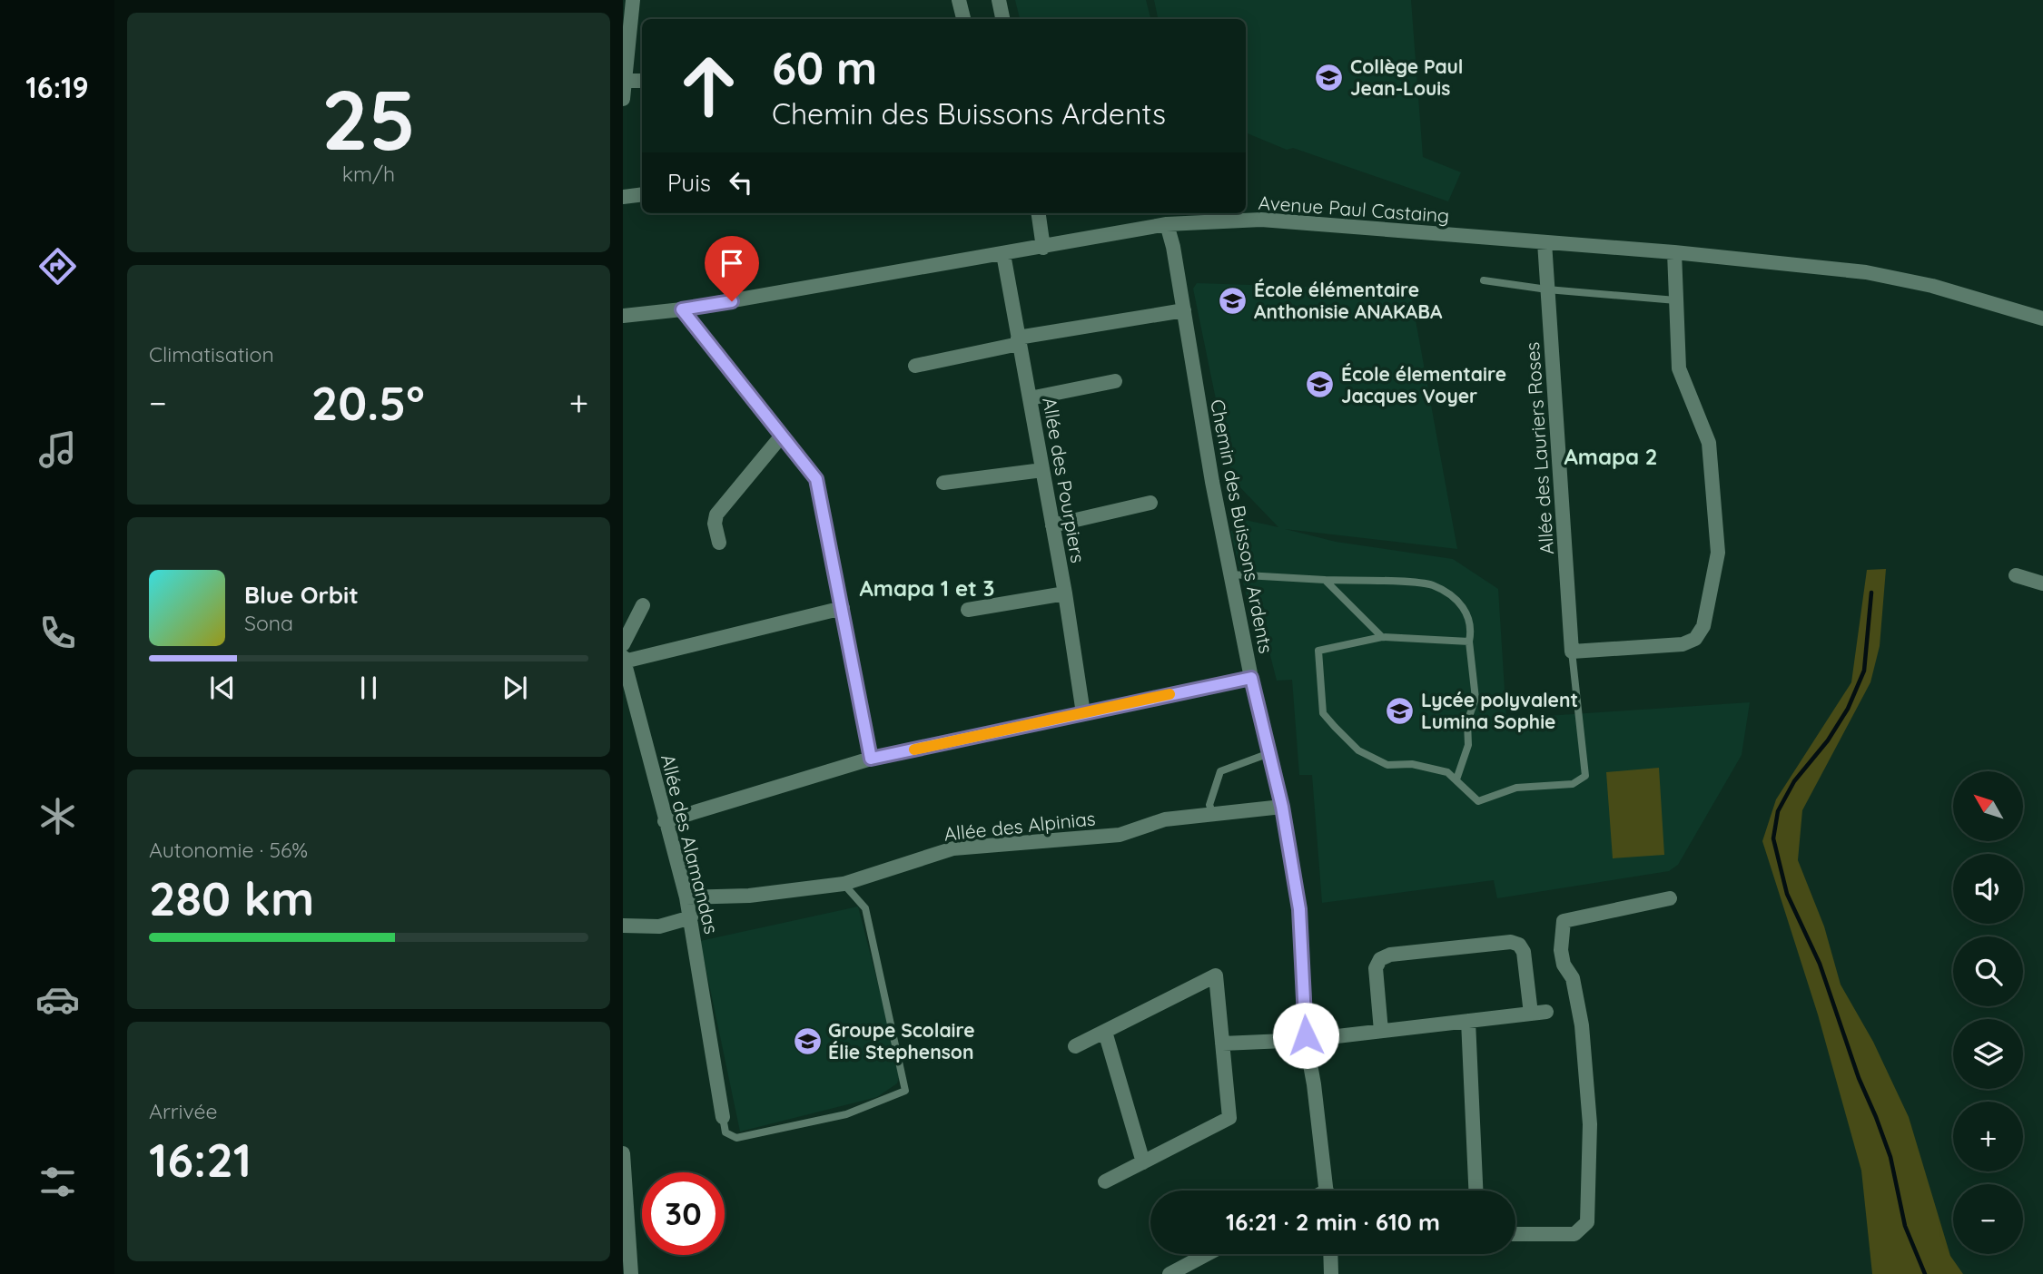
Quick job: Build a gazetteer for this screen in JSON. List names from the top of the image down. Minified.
{"streets":{"street":["Avenue Paul Castaing","Allée des Lauriers Roses","Allée des Pourpiers","Chemin des Buissons Ardents","Allée des Alpinias","Allée des Alamandas"]},"crossings":[["Avenue Paul Castaing","Allée des Lauriers Roses"],["Avenue Paul Castaing","Allée des Pourpiers"],["Avenue Paul Castaing","Chemin des Buissons Ardents"],["Chemin des Buissons Ardents","Allée des Alpinias"],["Allée des Alpinias","Allée des Alamandas"]],"districts":["Amapa 2","Amapa 1 et 3"],"places":{"school or university":["Collège Paul Jean-Louis","École élémentaire Anthonisie ANAKABA","École élementaire Jacques Voyer","Lycée polyvalent Lumina Sophie","Groupe Scolaire Élie Stephenson"]},"north":"top left","page":{"tabs":"16:19","tile":[["25","km/h"],"Climatisation",["Autonomie · 56%","280 km"],["Arrivée","16:21"]],"turn":["60 m","Chemin des Buissons Ardents"],"then":"Puis","heat":["−","20.5°","+"],"song":["Blue Orbit","Sona"],"map_buttons":["+","−"],"limit":"30","trip":"16:21 · 2 min · 610 m"}}
